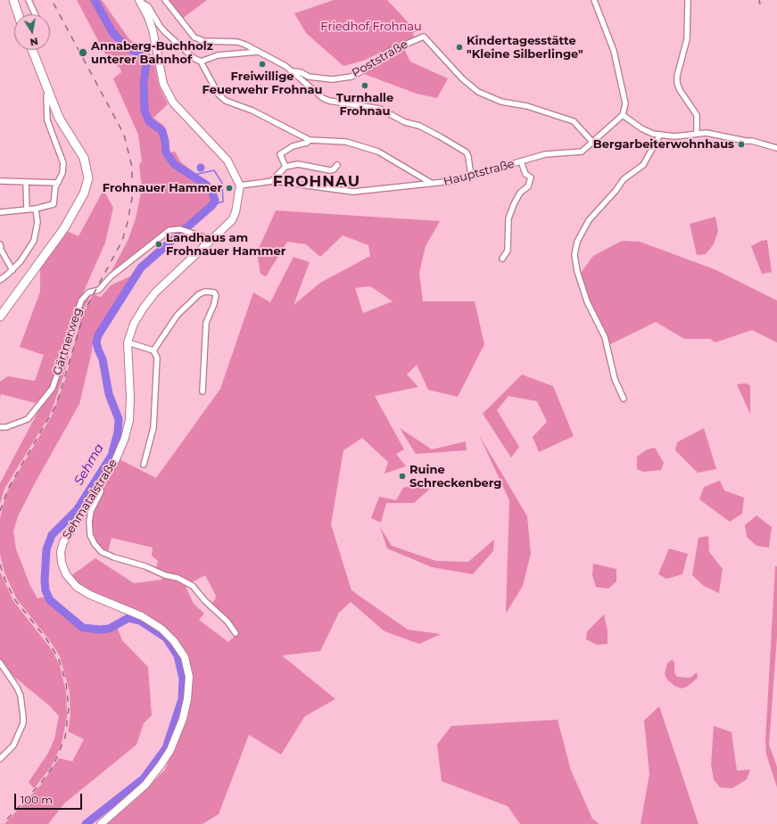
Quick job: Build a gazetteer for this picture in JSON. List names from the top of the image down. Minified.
{"streets":{"main road":["Sehmatalstraße"],"street":["Poststraße","Hauptstraße","Gärtnerweg"]},"crossings":[["Poststraße","Hauptstraße"],["Gärtnerweg","Sehmatalstraße"]],"districts":["FROHNAU"],"water":["Sehma"],"parks":["Friedhof Frohnau"],"places":["Kindertagesstätte \"Kleine Silberlinge\"","Annaberg-Buchholz unterer Bahnhof","Freiwillige Feuerwehr Frohnau","Turnhalle Frohnau","Bergarbeiterwohnhaus","Frohnauer Hammer","Landhaus am Frohnauer Hammer","Ruine Schreckenberg"],"scale_bar":"100 m","north":"bottom"}
